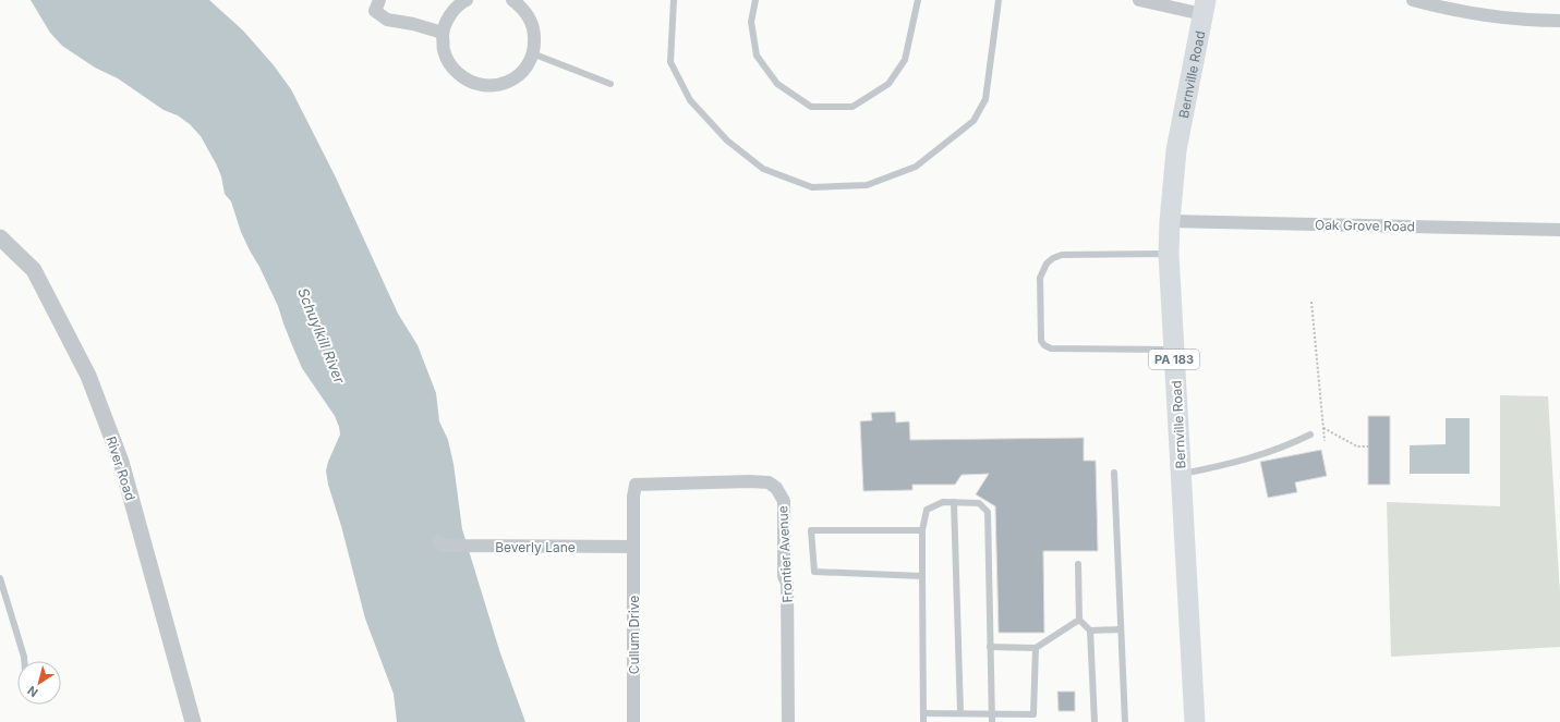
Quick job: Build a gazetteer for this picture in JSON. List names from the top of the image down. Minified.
{"streets":{"main road":["Bernville Road","PA 183"],"street":["Oak Grove Road","River Road","Beverly Lane","Frontier Avenue","Cullum Drive"]},"crossings":[["Bernville Road","Oak Grove Road"],["Beverly Lane","Frontier Avenue"],["Beverly Lane","Cullum Drive"],["Frontier Avenue","Cullum Drive"]],"water":["Schuylkill River"],"north":"bottom left"}
